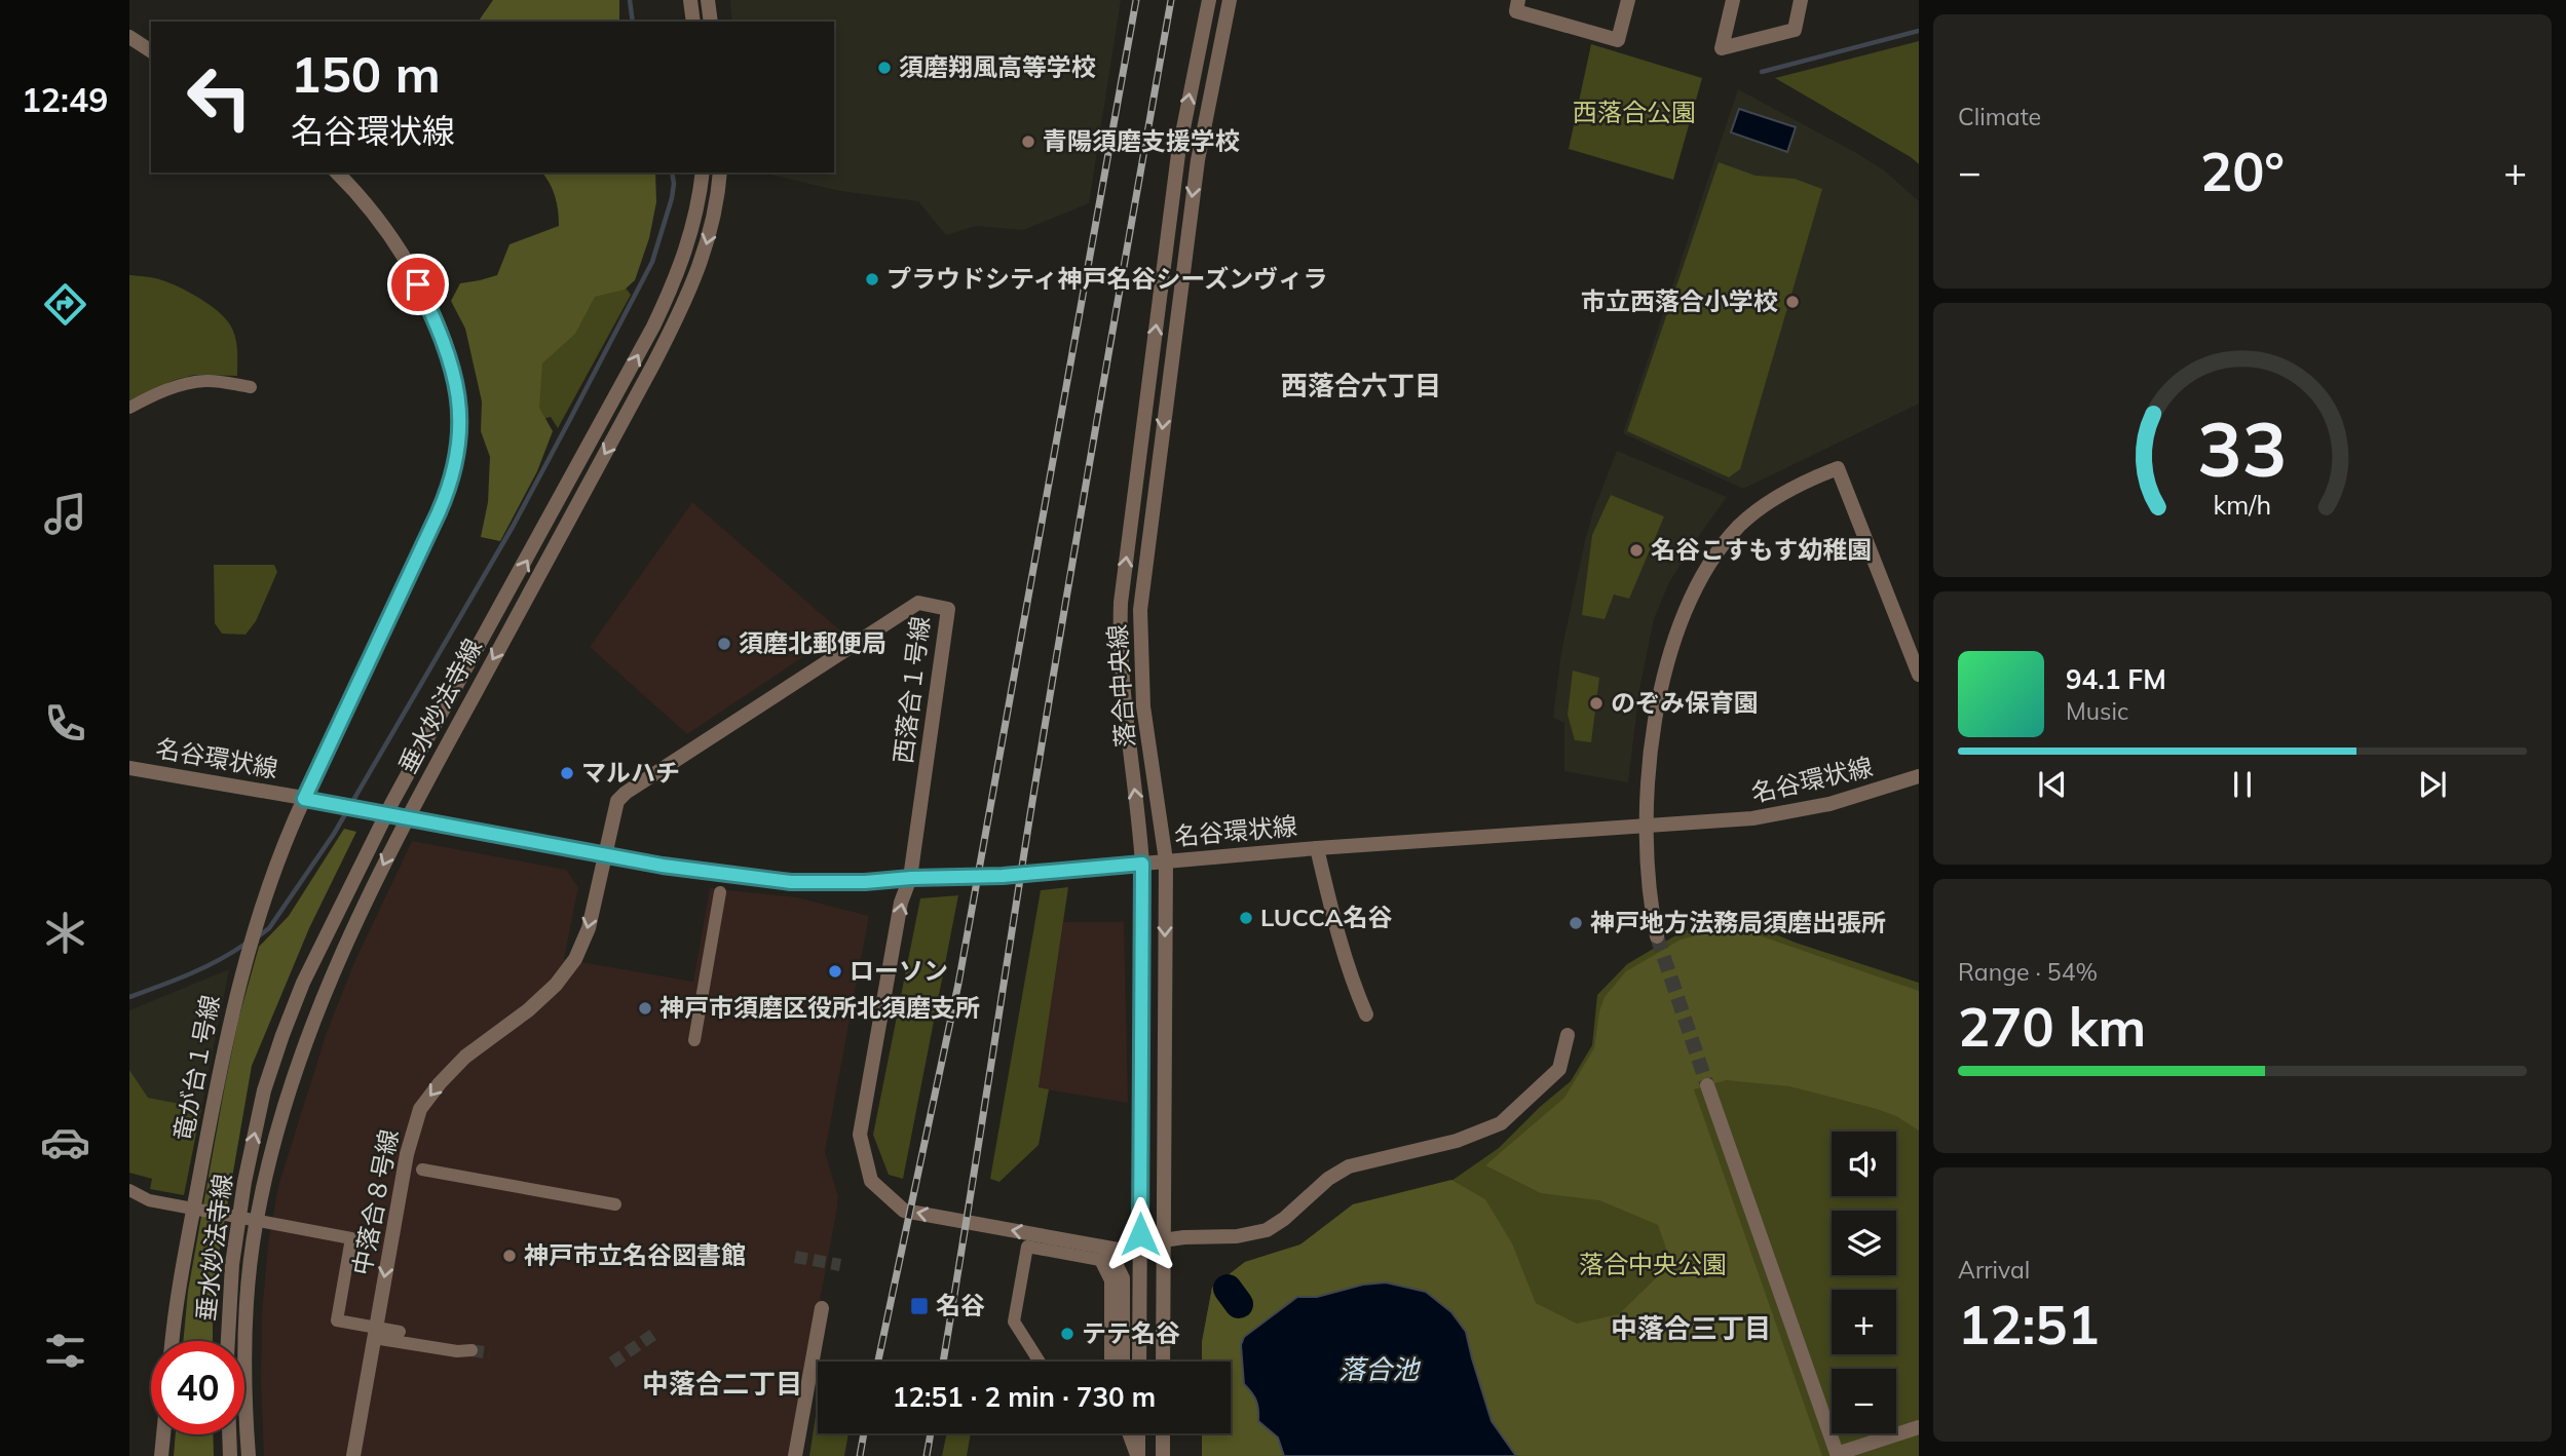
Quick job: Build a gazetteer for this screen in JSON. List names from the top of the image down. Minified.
{"streets":{"street":["落合中央線","西落合１号線","垂水妙法寺線","名谷環状線","竜が台１号線","中落合８号線"]},"crossings":[["落合中央線","名谷環状線"],["西落合１号線","名谷環状線"],["西落合１号線","中落合８号線"],["名谷環状線","竜が台１号線"],["名谷環状線","中落合８号線"]],"one_way":["中落合８号線"],"districts":["西落合六丁目","中落合三丁目","中落合二丁目"],"water":["落合池"],"parks":["西落合公園","落合中央公園"],"places":{"other":["須磨翔風高等学校","青陽須磨支援学校","プラウドシティ神戸名谷シーズンヴィラ","市立西落合小学校","名谷こすもす幼稚園","須磨北郵便局","のぞみ保育園","マルハチ","LUCCA名谷","神戸地方法務局須磨出張所","ローソン","神戸市須磨区役所北須磨支所","神戸市立名谷図書館","テテ名谷"],"transit":["名谷"]},"page":{"tabs":"12:49","tile":["Climate",["Range · 54%","270 km"],["Arrival","12:51"]],"turn":["150 m","名谷環状線"],"heat":["−","20°","+"],"song":["94.1 FM","Music"],"map_buttons":["+","−"],"limit":"40","trip":"12:51 · 2 min · 730 m","gauge":["33","km/h"]}}
